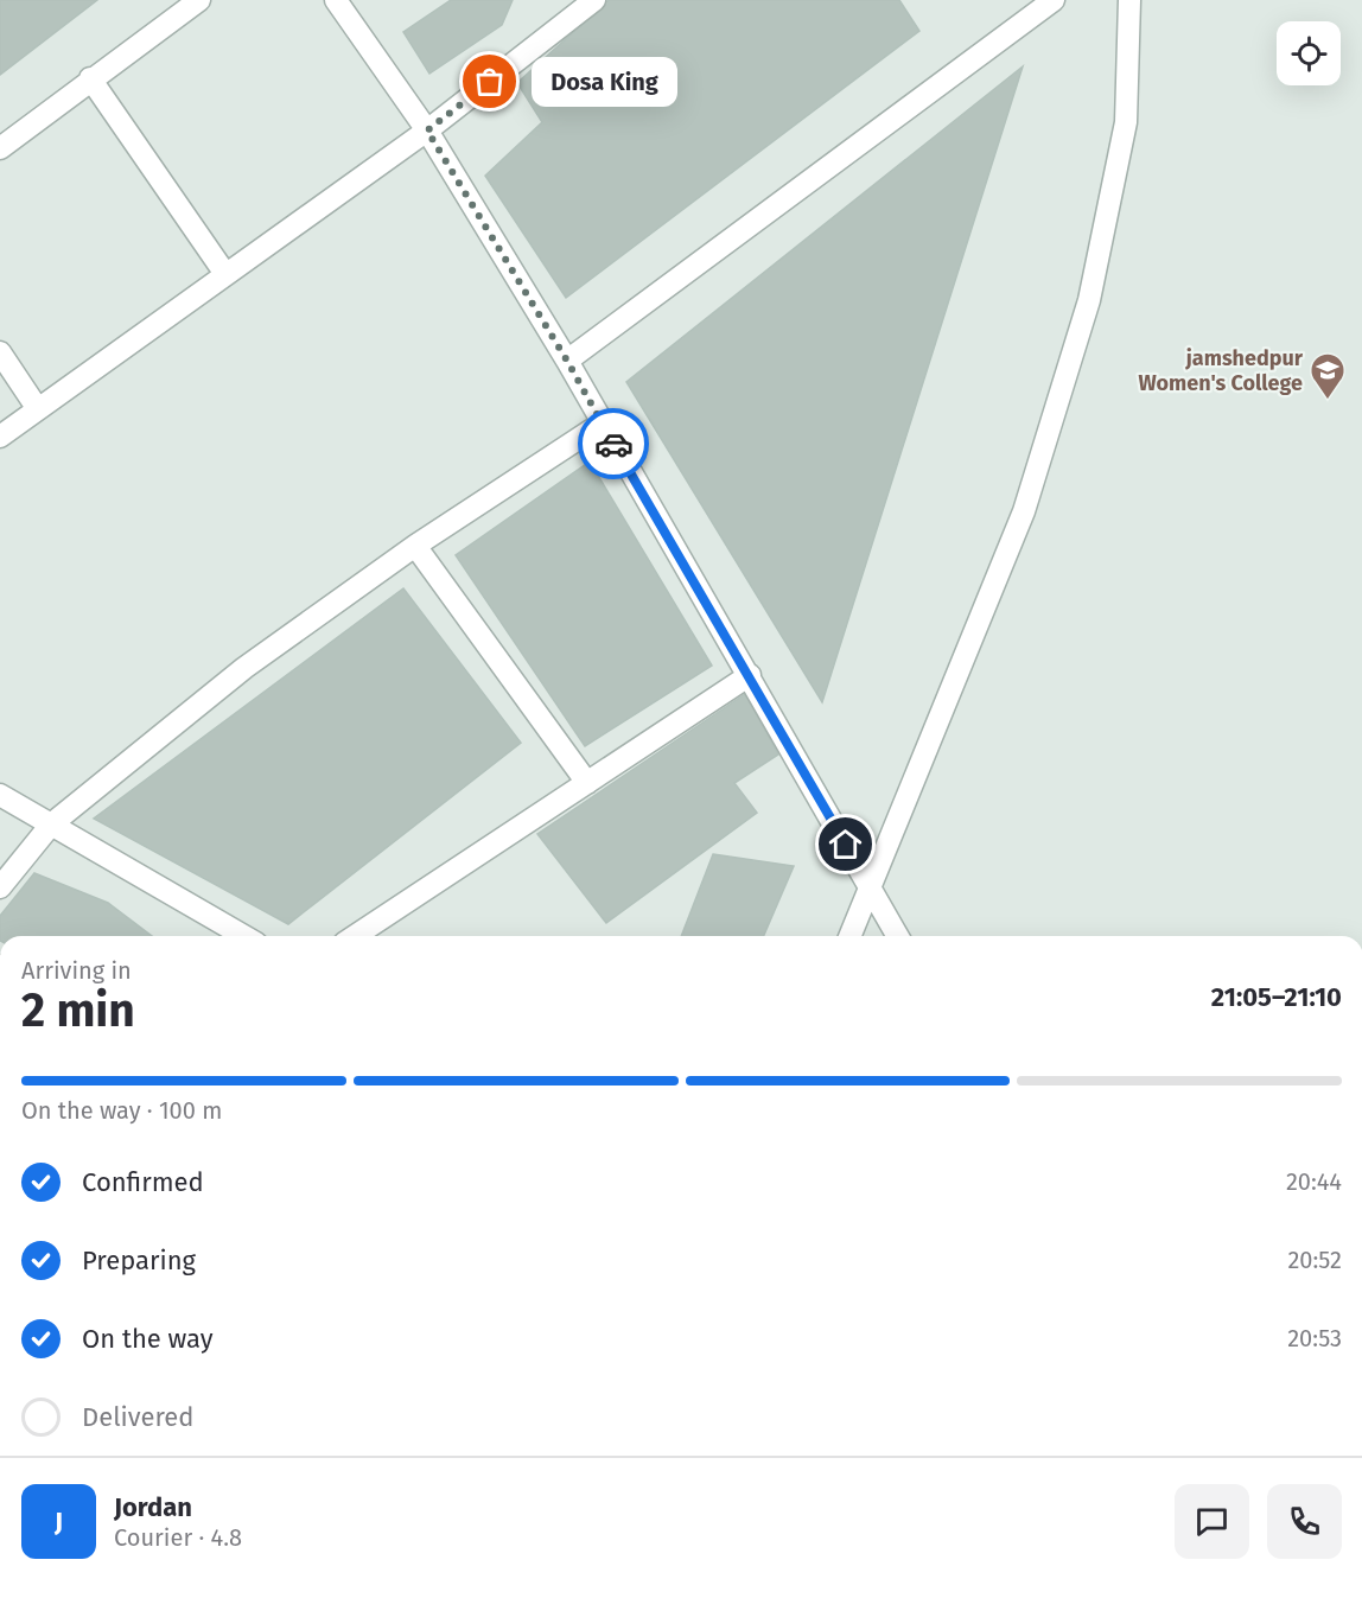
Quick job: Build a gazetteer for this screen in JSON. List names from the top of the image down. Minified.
{"places":{"other":["Dosa King"],"school or university":["jamshedpur Women's College"]},"page":{"bubble":"Dosa King","heading":["2 min","Arriving in","21:05–21:10"],"panel":["Jordan","Courier · 4.8"],"bar":"On the way · 100 m","list":[["Confirmed","20:44"],["Preparing","20:52"],["On the way","20:53"],"Delivered"],"round":"J"}}
